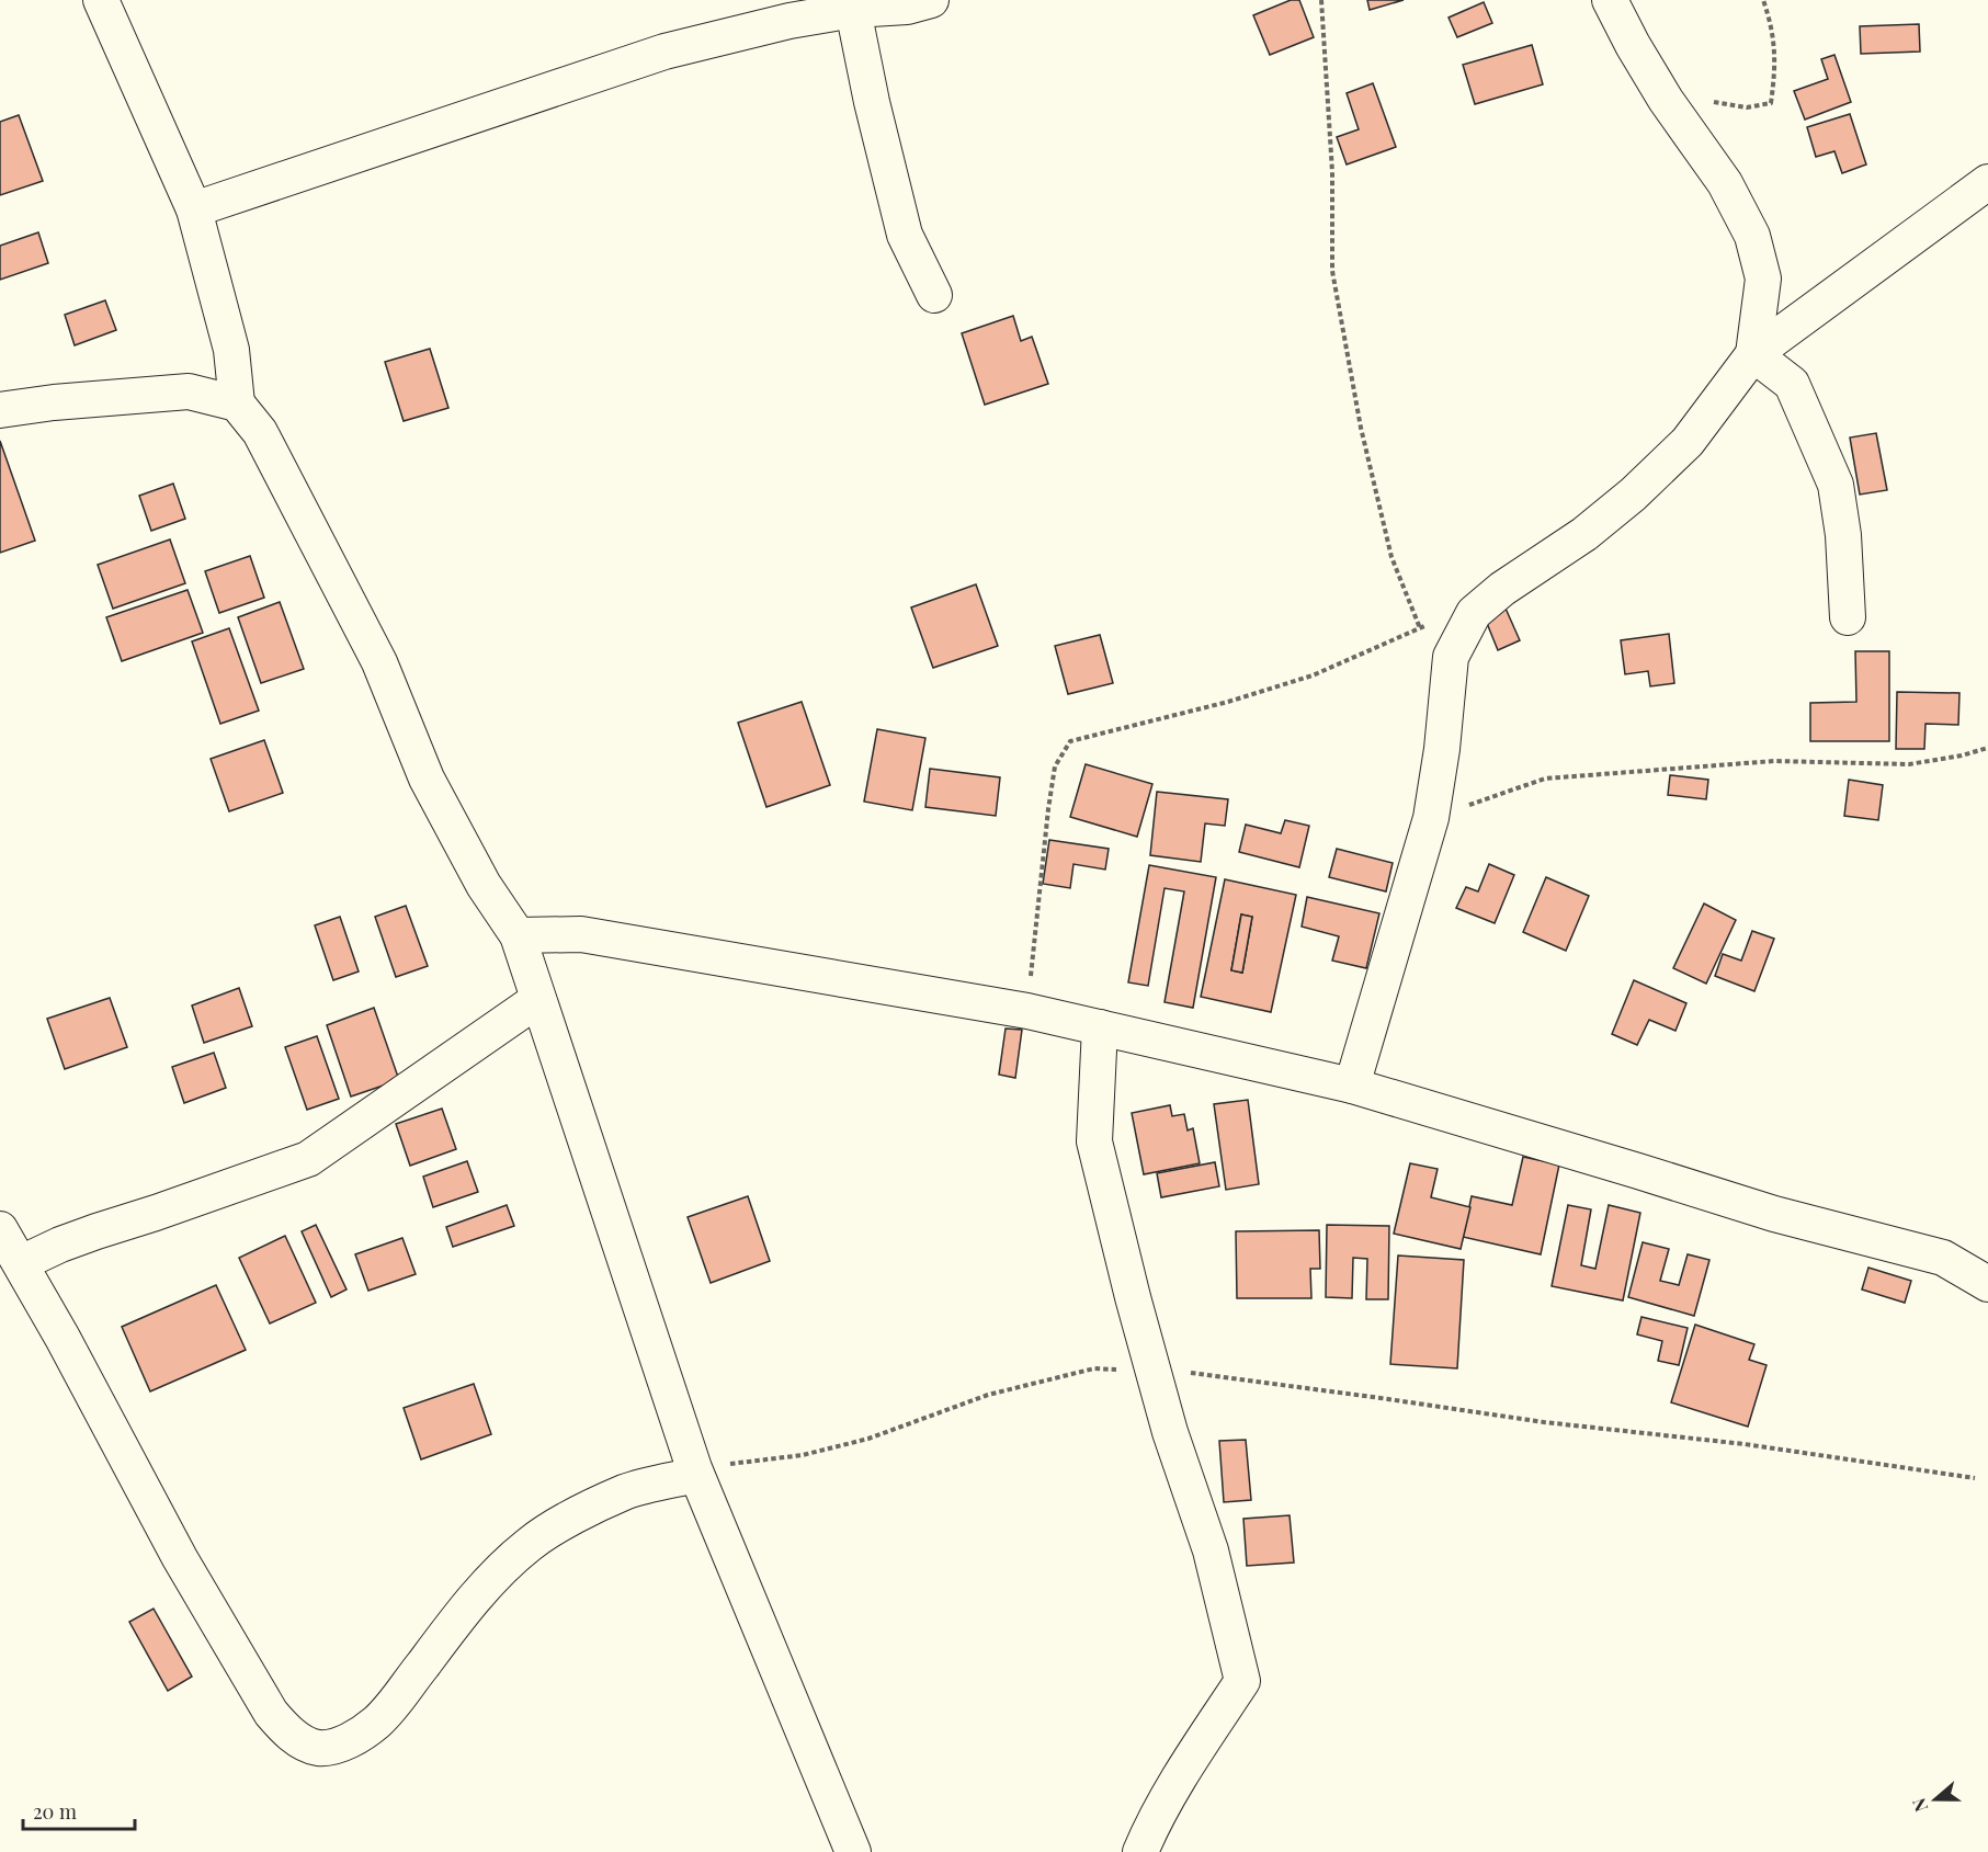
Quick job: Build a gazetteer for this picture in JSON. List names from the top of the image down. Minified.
{"scale_bar":"20 m","north":"left"}
